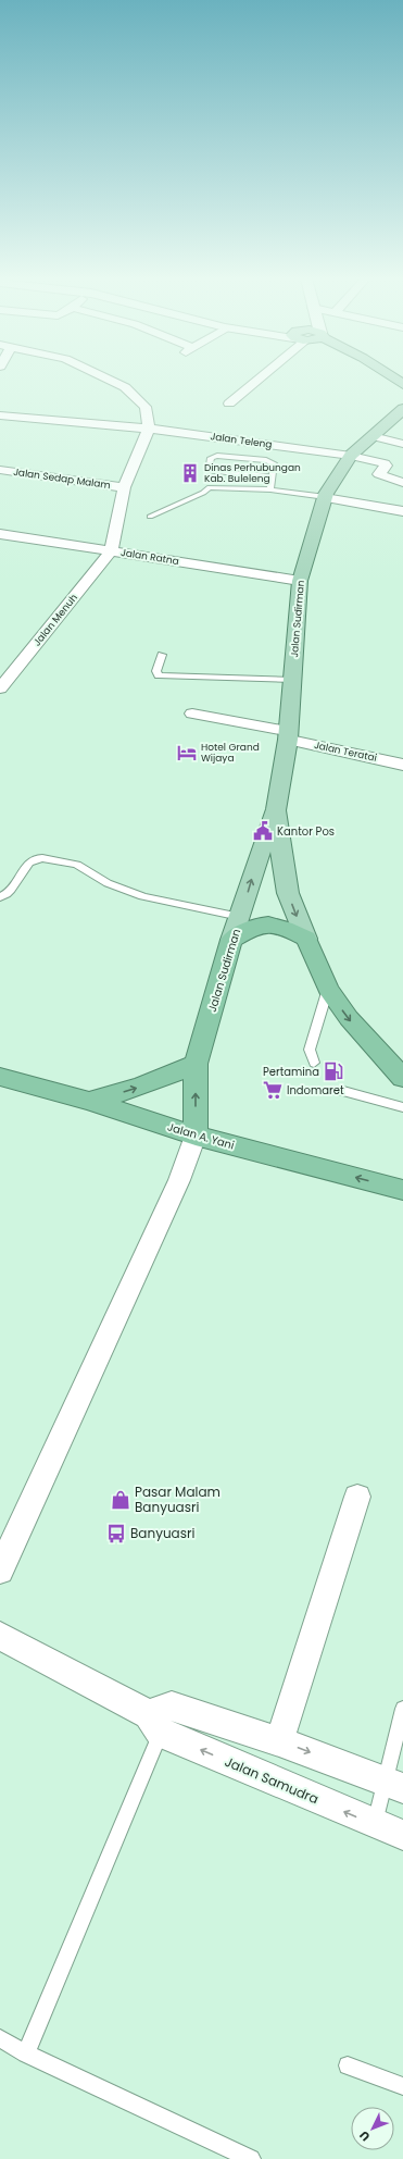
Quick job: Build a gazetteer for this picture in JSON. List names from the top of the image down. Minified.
{"streets":{"highway":["Jalan Sudirman","Jalan A. Yani"],"street":["Jalan Teleng","Jalan Sedap Malam","Jalan Ratna","Jalan Menuh","Jalan Teratai","Jalan Samudra"]},"crossings":[["Jalan Teleng","Jalan Sudirman"],["Jalan Ratna","Jalan Sudirman"],["Jalan Ratna","Jalan Menuh"],["Jalan Sudirman","Jalan Teratai"],["Jalan Sudirman","Jalan A. Yani"]],"one_way":["Jalan A. Yani"],"places":{"building":["Dinas Perhubungan Kab. Buleleng"],"hotel":["Hotel Grand Wijaya"],"public building":["Kantor Pos"],"fuel station":["Pertamina"],"supermarket":["Indomaret"],"shop":["Pasar Malam Banyuasri"],"bus stop":["Banyuasri"]},"north":"bottom left"}
